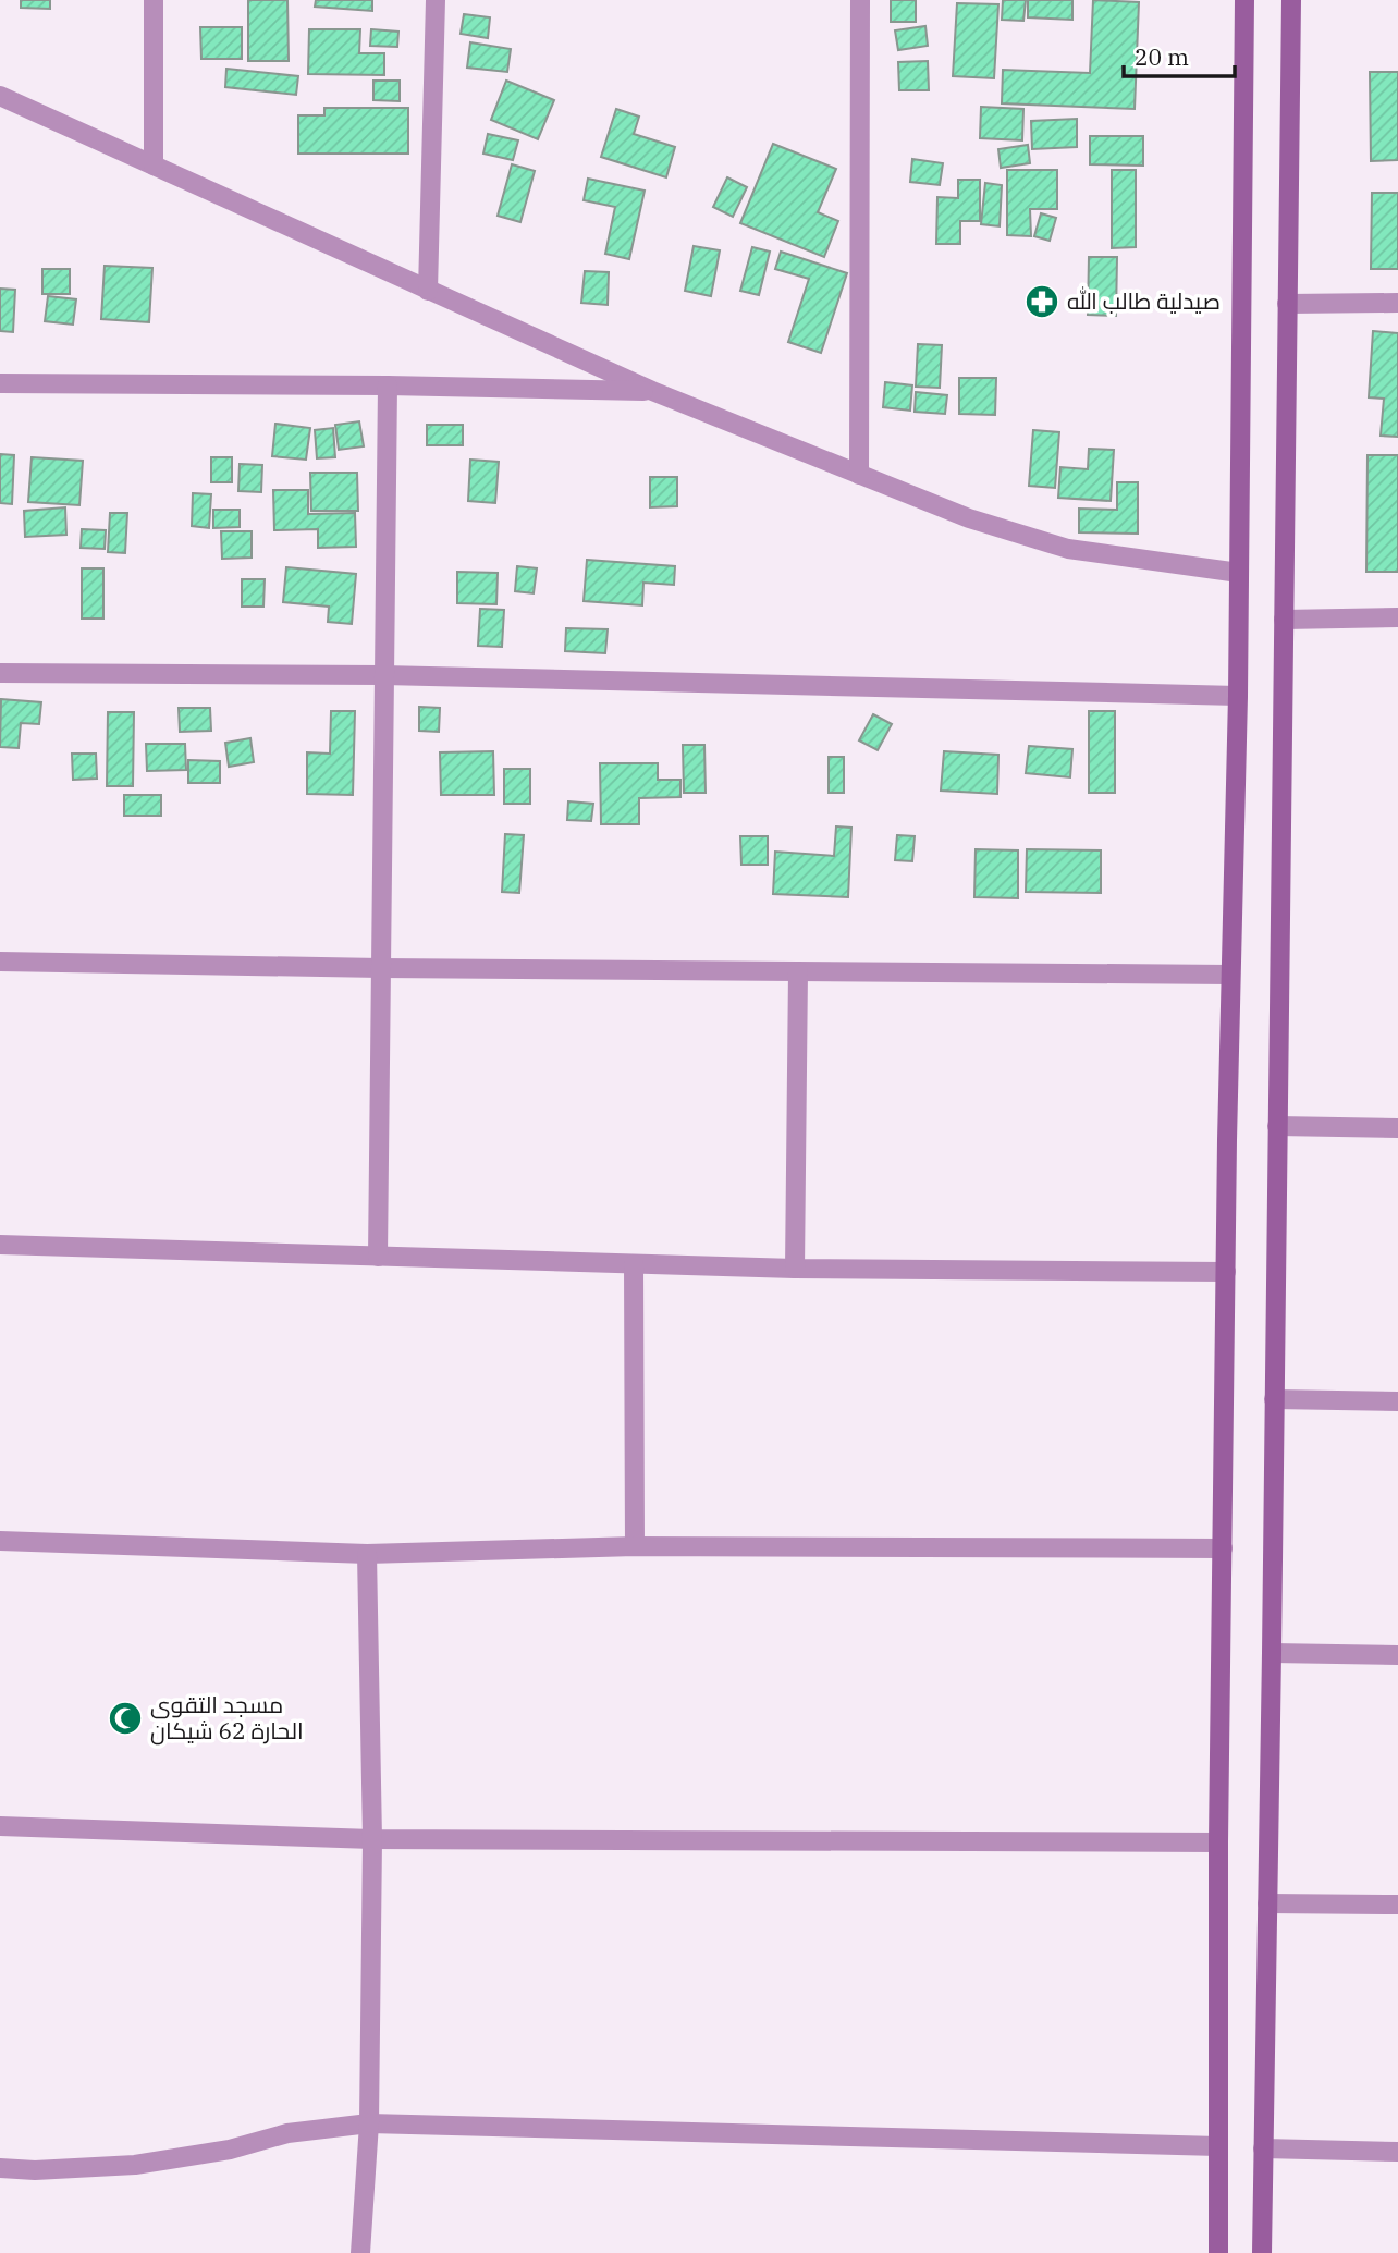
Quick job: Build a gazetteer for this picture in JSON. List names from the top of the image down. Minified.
{"places":{"pharmacy":["صيدلية طالب الله"],"mosque":["مسجد التقوى الحارة 62 شيكان"]},"scale_bar":"20 m"}
